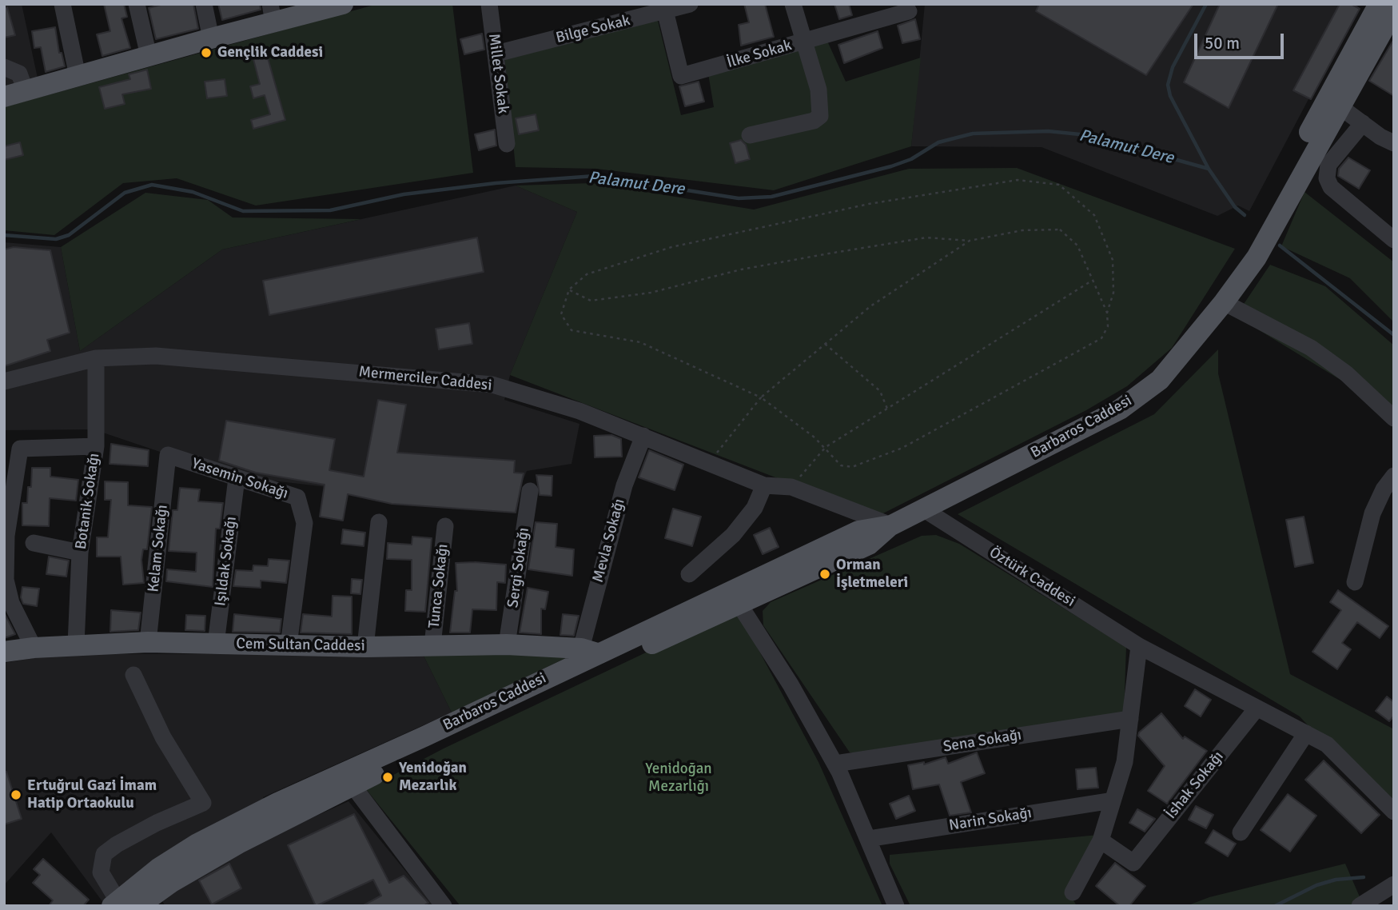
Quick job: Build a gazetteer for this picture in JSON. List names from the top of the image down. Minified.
{"streets":{"main road":["Barbaros Caddesi","Cem Sultan Caddesi"],"street":["Bilge Sokak","İlke Sokak","Millet Sokak","Mermerciler Caddesi","Yasemin Sokağı","Botanik Sokağı","Mevla Sokağı","Kelam Sokağı","Işıldak Sokağı","Sergi Sokağı","Öztürk Caddesi","Tunca Sokağı","Sena Sokağı","İshak Sokağı","Narin Sokağı"]},"crossings":[["Bilge Sokak","İlke Sokak"],["Bilge Sokak","Millet Sokak"],["Mermerciler Caddesi","Barbaros Caddesi"],["Mermerciler Caddesi","Botanik Sokağı"],["Mermerciler Caddesi","Mevla Sokağı"],["Barbaros Caddesi","Mevla Sokağı"],["Barbaros Caddesi","Öztürk Caddesi"],["Barbaros Caddesi","Cem Sultan Caddesi"],["Yasemin Sokağı","Kelam Sokağı"],["Yasemin Sokağı","Işıldak Sokağı"],["Yasemin Sokağı","Cem Sultan Caddesi"],["Botanik Sokağı","Cem Sultan Caddesi"],["Mevla Sokağı","Cem Sultan Caddesi"],["Kelam Sokağı","Cem Sultan Caddesi"],["Işıldak Sokağı","Cem Sultan Caddesi"],["Sergi Sokağı","Cem Sultan Caddesi"],["Öztürk Caddesi","İshak Sokağı"],["Tunca Sokağı","Cem Sultan Caddesi"]],"water":["Palamut Dere"],"parks":["Yenidoğan Mezarlığı"],"places":["Gençlik Caddesi","Orman İşletmeleri","Yenidoğan Mezarlık","Ertuğrul Gazi İmam Hatip Ortaokulu"],"scale_bar":"50 m"}
